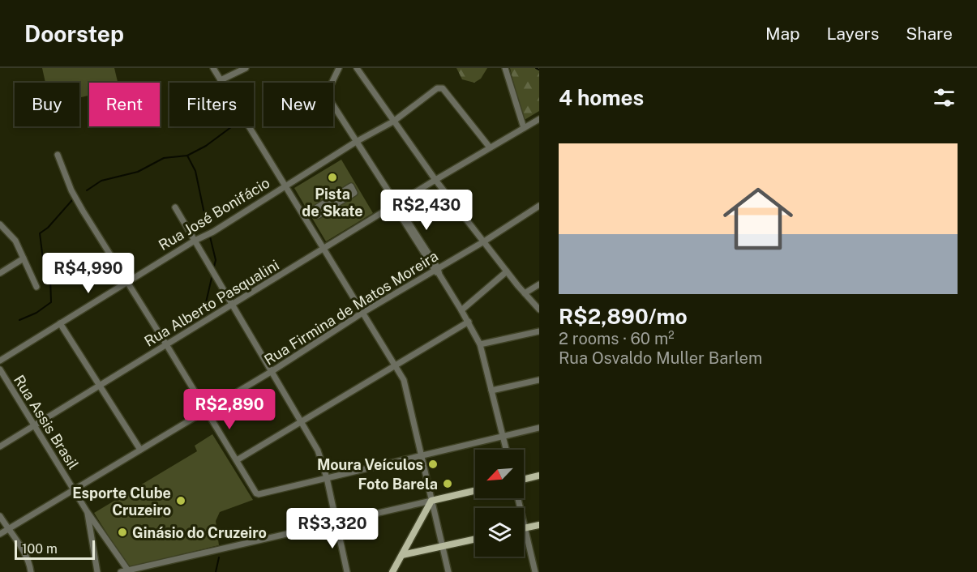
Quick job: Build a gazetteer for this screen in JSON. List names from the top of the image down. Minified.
{"streets":{"street":["Rua José Bonifácio","Rua Alberto Pasqualini","Rua Firmina de Matos Moreira","Rua Assis Brasil"]},"crossings":[["Rua José Bonifácio","Rua Alberto Pasqualini"],["Rua Alberto Pasqualini","Rua Assis Brasil"],["Rua Firmina de Matos Moreira","Rua Assis Brasil"]],"places":["Pista de Skate","Moura Veículos","Foto Barela","Esporte Clube Cruzeiro","Ginásio do Cruzeiro"],"scale_bar":"100 m","north":"bottom left","page":{"header":"Doorstep","nav":["Map","Layers","Share"],"heading":"4 homes","chip":["Buy","Rent","Filters","New"],"list":[{"name":"R$2,890/mo","note":"2 rooms · 60 m² · Rua Osvaldo Muller Barlem"}],"price":["R$2,430","R$4,990","R$2,890","R$3,320"],"scale":"100 m"}}
